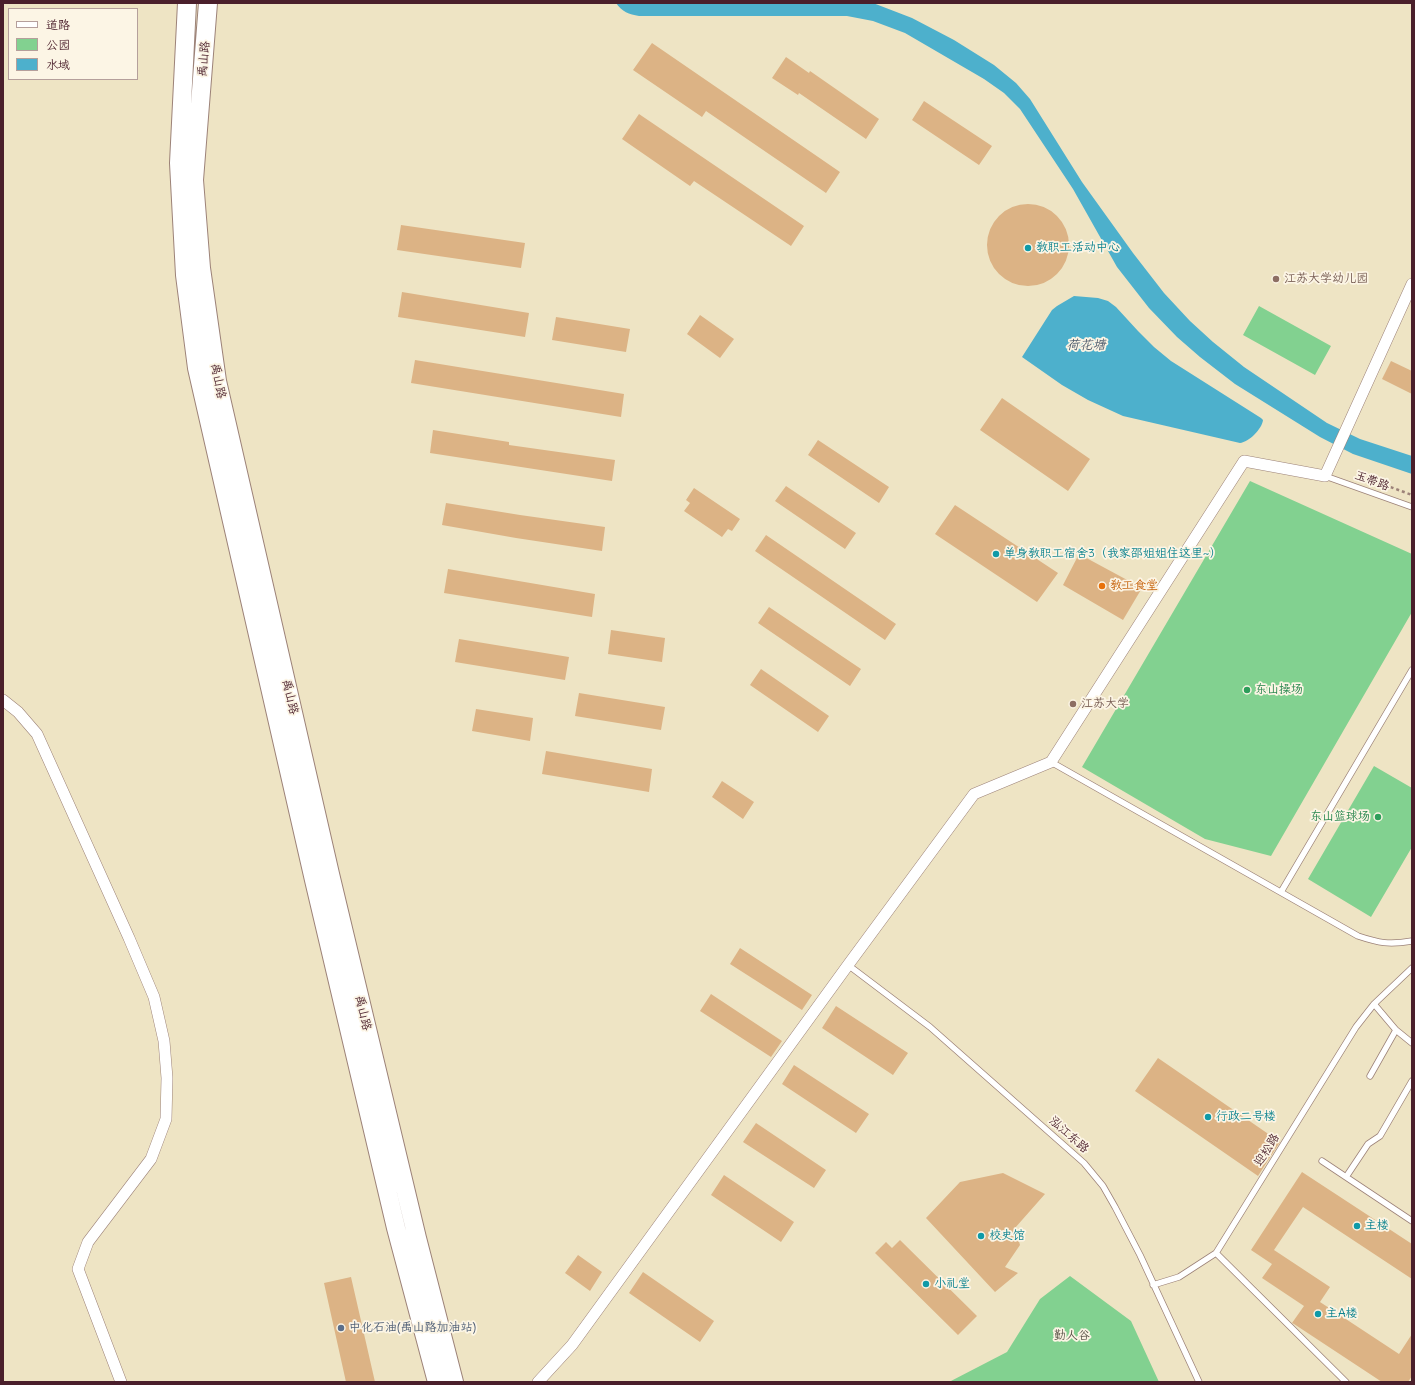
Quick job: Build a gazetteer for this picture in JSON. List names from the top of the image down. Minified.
{"streets":{"main road":["禹山路"],"lane":["玉带路","泓江东路","迎松路"]},"crossings":[["泓江东路","迎松路"]],"water":["荷花塘"],"parks":["勤人谷"],"places":["教职工活动中心","江苏大学幼儿园","单身教职工宿舍3（我家邵姐姐住这里~）","教工食堂","东山操场","江苏大学","东山篮球场","行政二号楼","主楼","校史馆","小礼堂","主A楼","中化石油(禹山路加油站)"],"legend":["道路","公园","水域"]}
